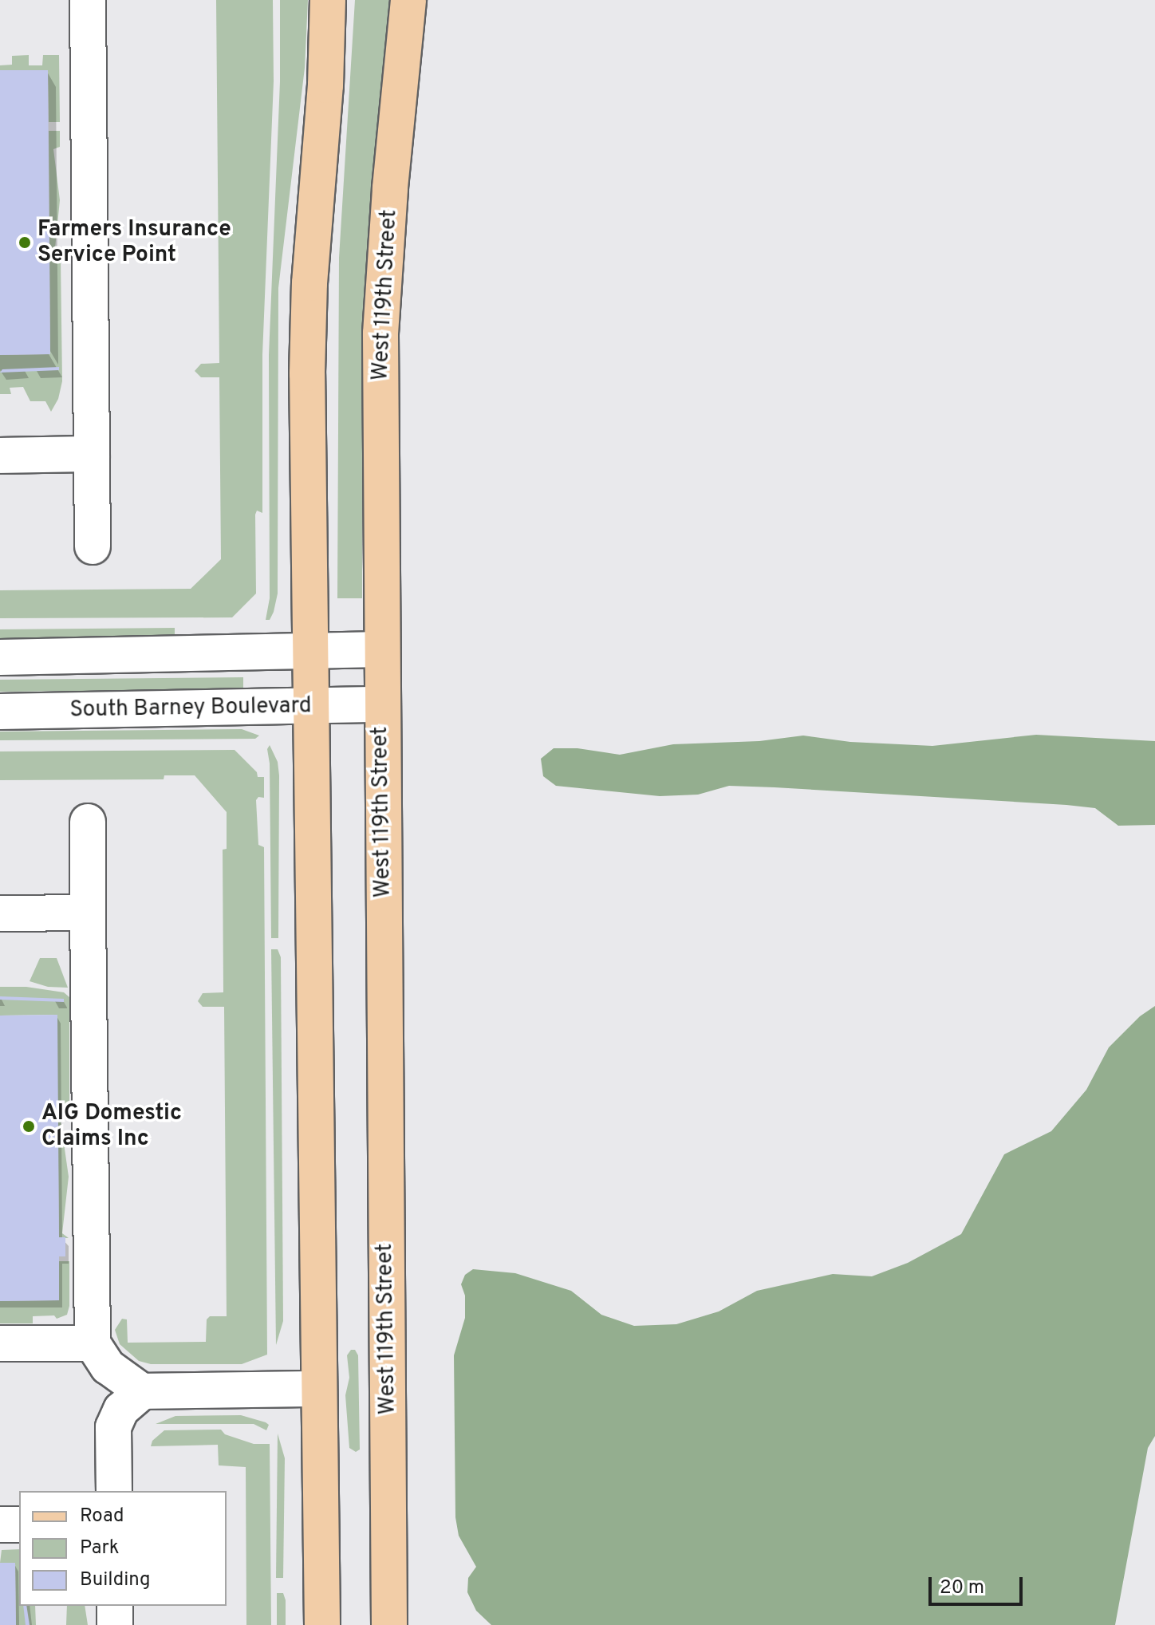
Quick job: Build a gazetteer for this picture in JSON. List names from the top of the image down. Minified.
{"streets":{"main road":["West 119th Street"],"street":["South Barney Boulevard"]},"crossings":[["West 119th Street","South Barney Boulevard"]],"places":["Farmers Insurance Service Point","AIG Domestic Claims Inc"],"legend":["Road","Park","Building"],"scale_bar":"20 m"}
